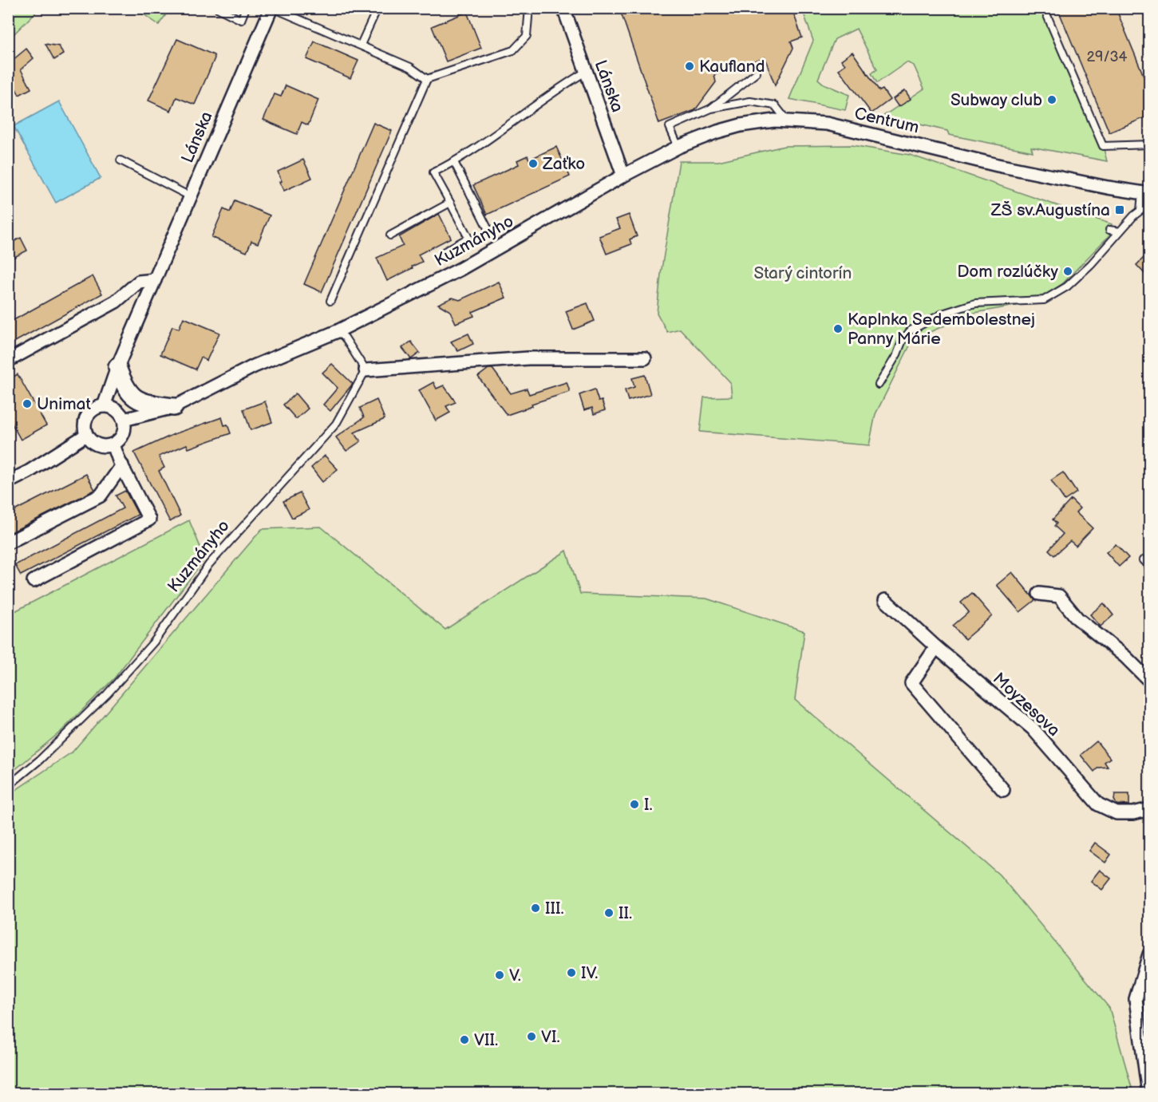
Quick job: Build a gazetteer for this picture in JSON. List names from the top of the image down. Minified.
{"streets":{"street":["Lánska","Centrum","Kuzmányho","Moyzesova"]},"crossings":[["Lánska","Centrum"],["Lánska","Kuzmányho"],["Centrum","Kuzmányho"]],"parks":["Starý cintorín"],"places":{"other":["Kaufland","Subway club","Zaťko","Dom rozlúčky","Kaplnka Sedembolestnej Panny Márie","Unimat","I.","III.","II.","IV.","V.","VI.","VII."],"transit":["ZŠ sv.Augustína"]},"house_numbers":["29/34"]}
